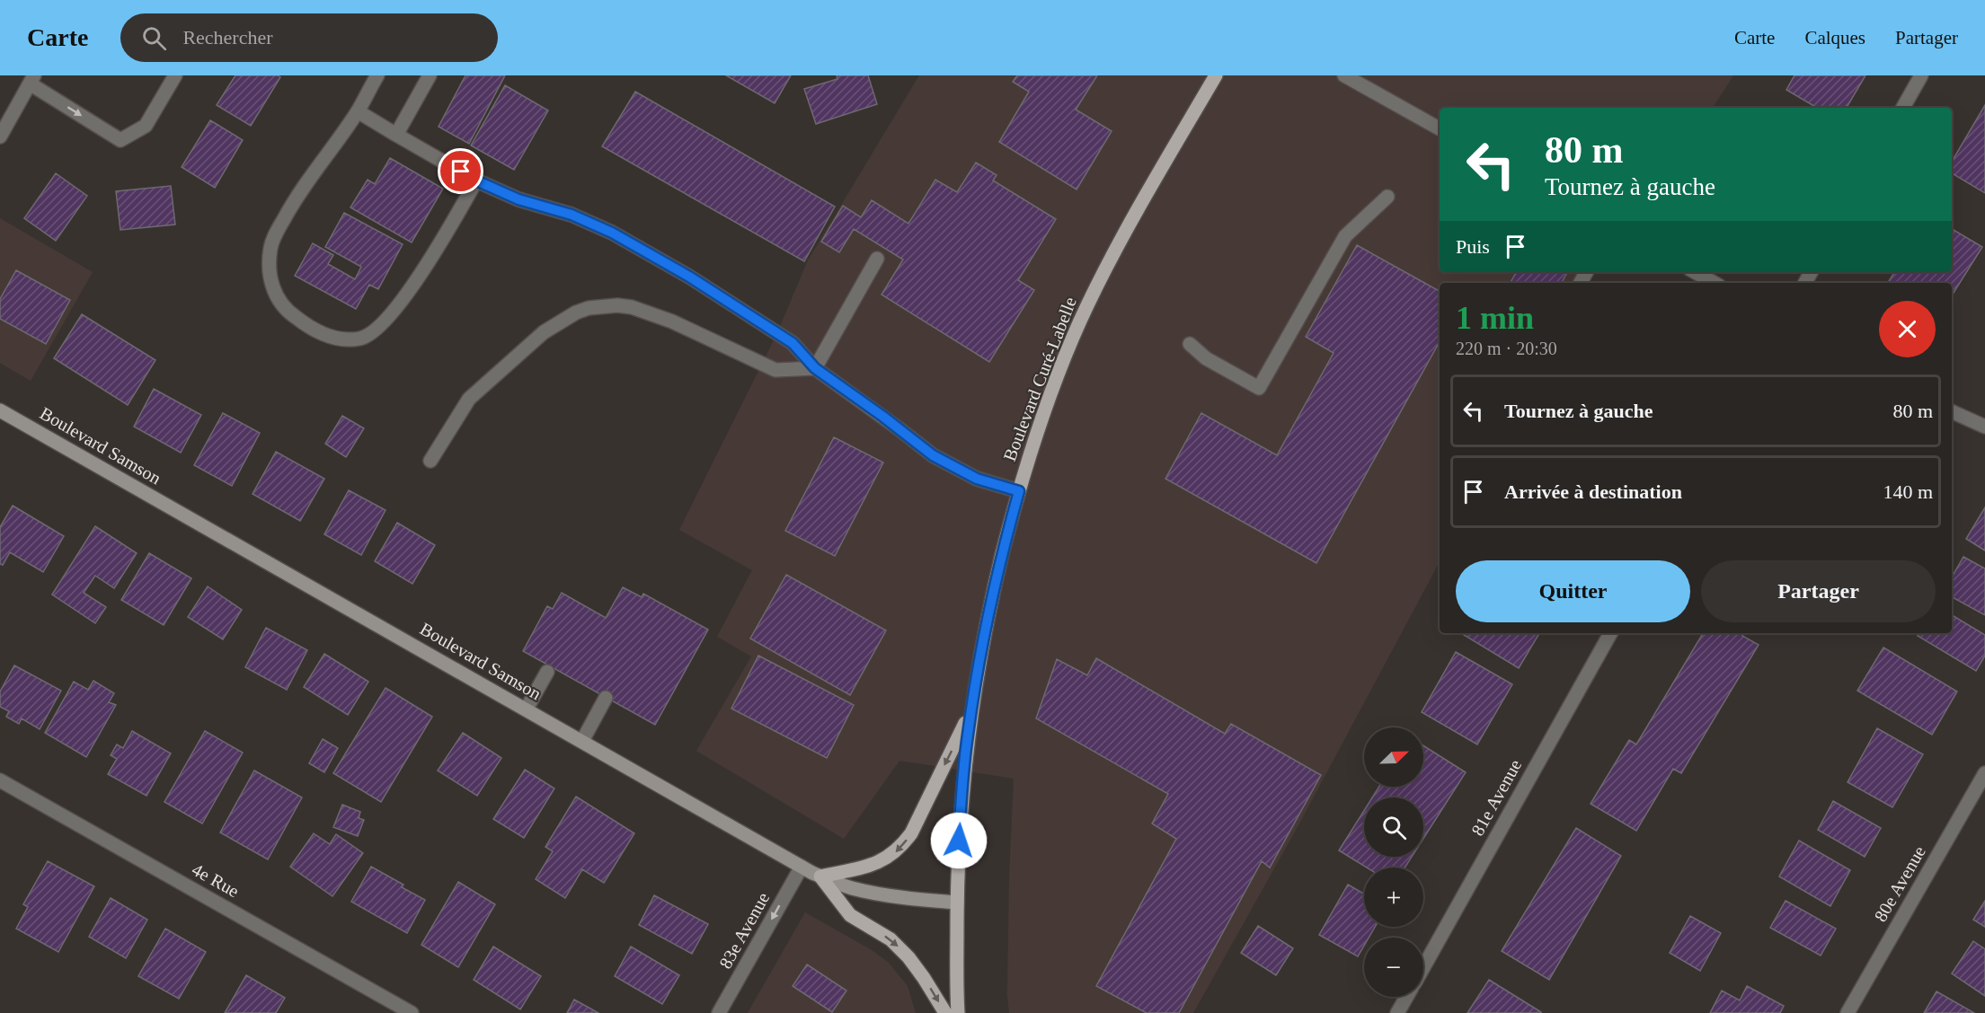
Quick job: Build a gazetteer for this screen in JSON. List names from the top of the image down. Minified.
{"streets":{"main road":["Boulevard Curé-Labelle"],"street":["Boulevard Samson","81e Avenue","4e Rue","80e Avenue","83e Avenue"]},"crossings":[["Boulevard Curé-Labelle","Boulevard Samson"],["Boulevard Samson","83e Avenue"]],"one_way":["83e Avenue"],"north":"top right","page":{"header":"Carte","search":"Rechercher","nav":["Carte","Calques","Partager"],"turn":["80 m","Tournez à gauche"],"then":"Puis","heading":["1 min","220 m · 20:30"],"list":[{"name":"Tournez à gauche","value":"80 m"},{"name":"Arrivée à destination","value":"140 m"}],"buttons":["Quitter","Partager"],"map_buttons":["+","−"]}}
